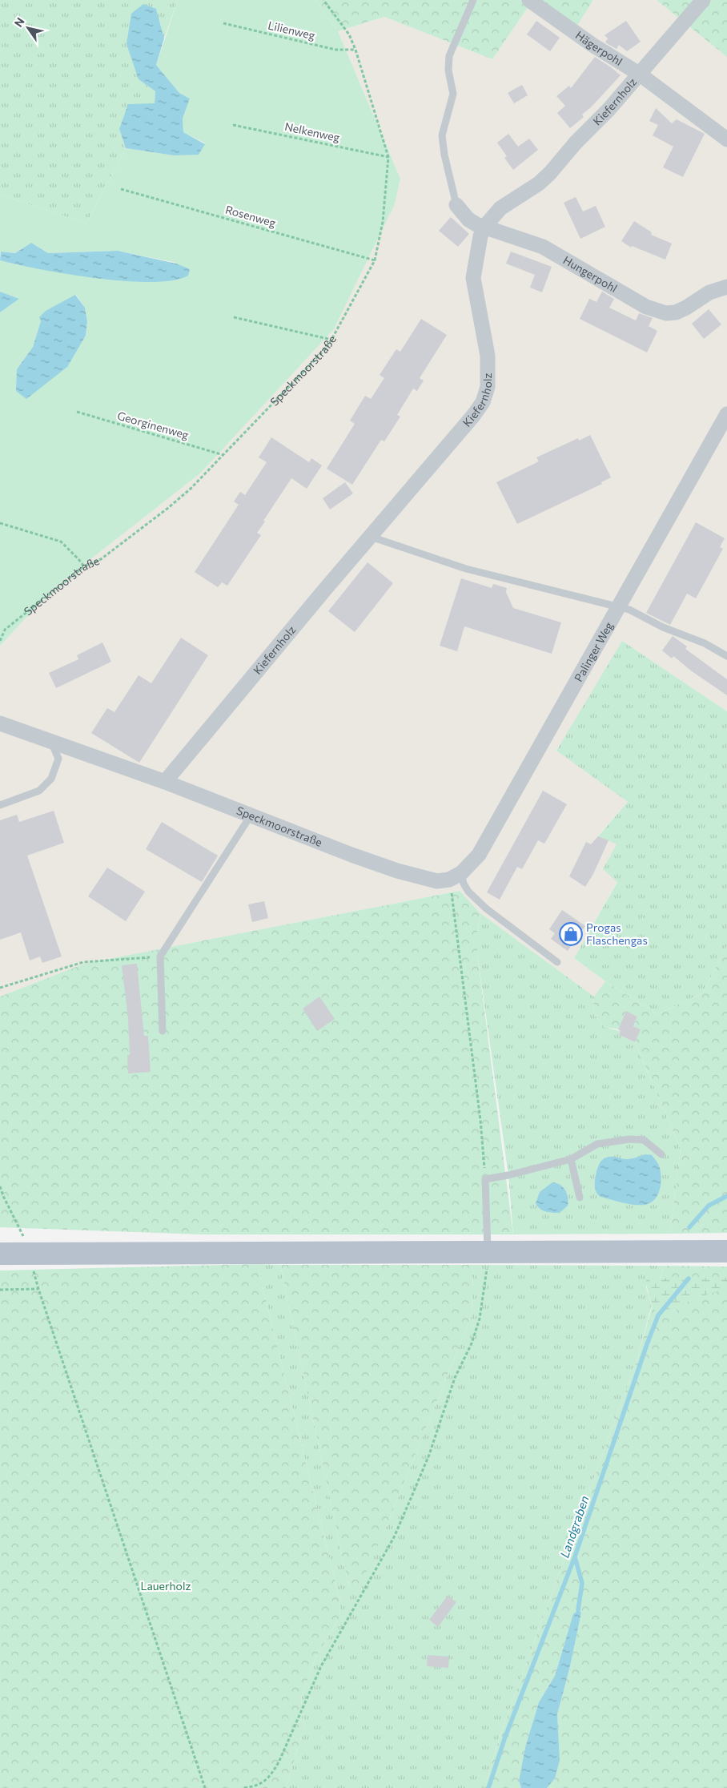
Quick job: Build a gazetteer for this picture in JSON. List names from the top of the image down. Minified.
{"streets":{"street":["Hägerpohl","Kiefernholz","Hungerpohl","Speckmoorstraße","Palinger Weg"],"path":["Lilienweg","Nelkenweg","Rosenweg","Georginenweg"]},"crossings":[["Lilienweg","Speckmoorstraße"],["Hägerpohl","Kiefernholz"],["Kiefernholz","Hungerpohl"],["Kiefernholz","Speckmoorstraße"],["Nelkenweg","Speckmoorstraße"],["Rosenweg","Speckmoorstraße"],["Speckmoorstraße","Georginenweg"],["Speckmoorstraße","Palinger Weg"]],"water":["Landgraben"],"parks":["Lauerholz"],"places":{"shop":["Progas Flaschengas"]},"north":"top left"}
